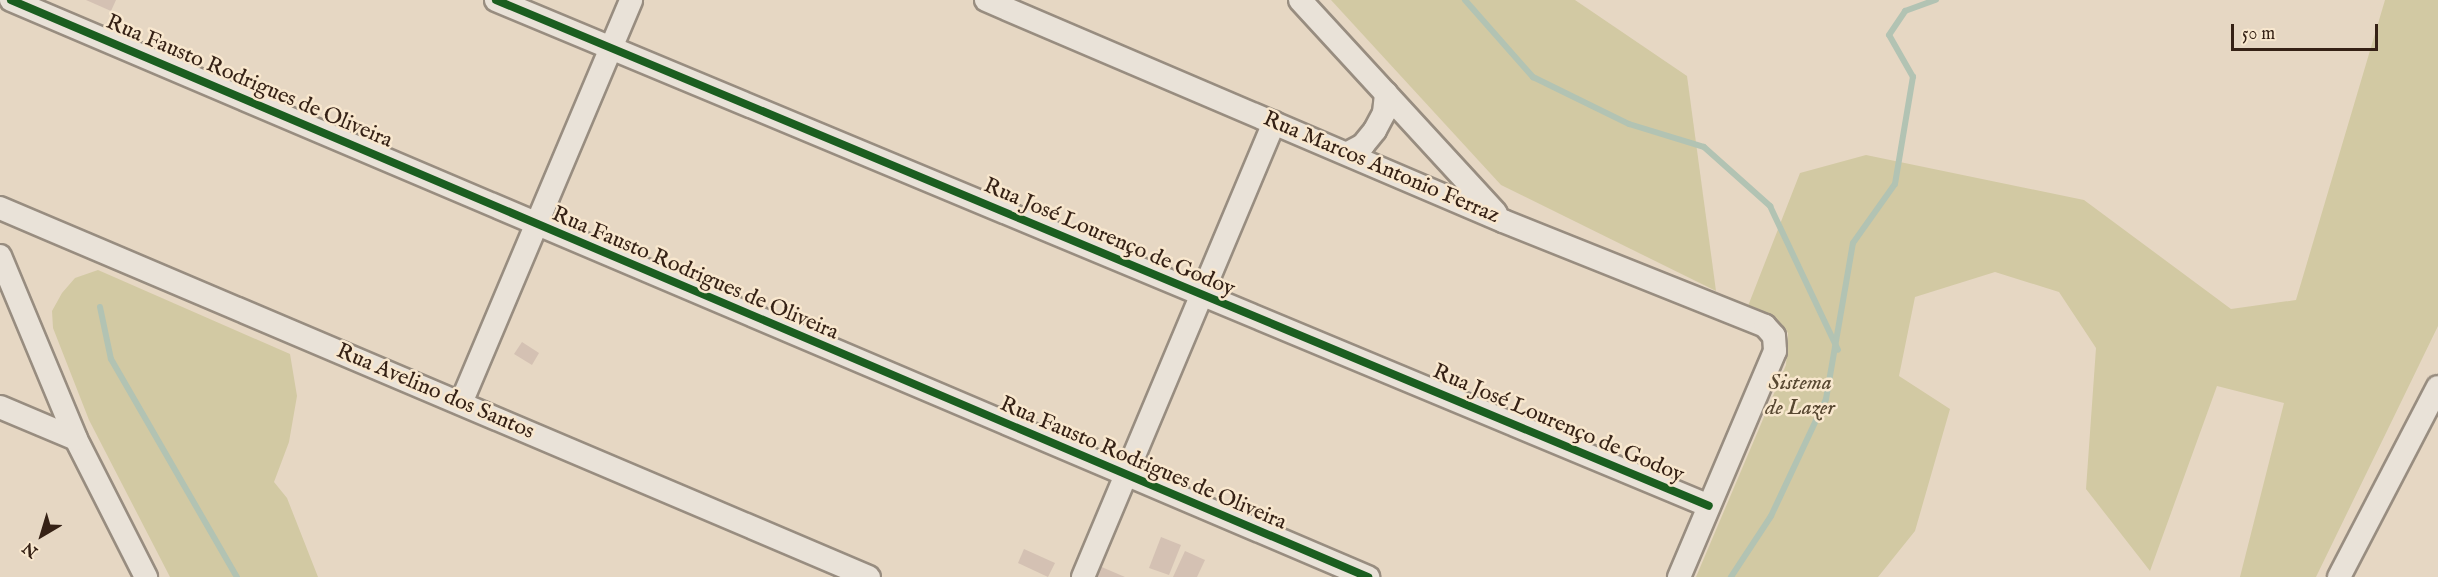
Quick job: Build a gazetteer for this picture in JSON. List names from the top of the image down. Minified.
{"streets":{"street":["Rua Fausto Rodrigues de Oliveira","Rua Marcos Antonio Ferraz","Rua José Lourenço de Godoy","Rua Avelino dos Santos"]},"crossings":[["Rua Marcos Antonio Ferraz","Rua José Lourenço de Godoy"]],"parks":["Sistema de Lazer"],"scale_bar":"50 m","north":"bottom left"}
